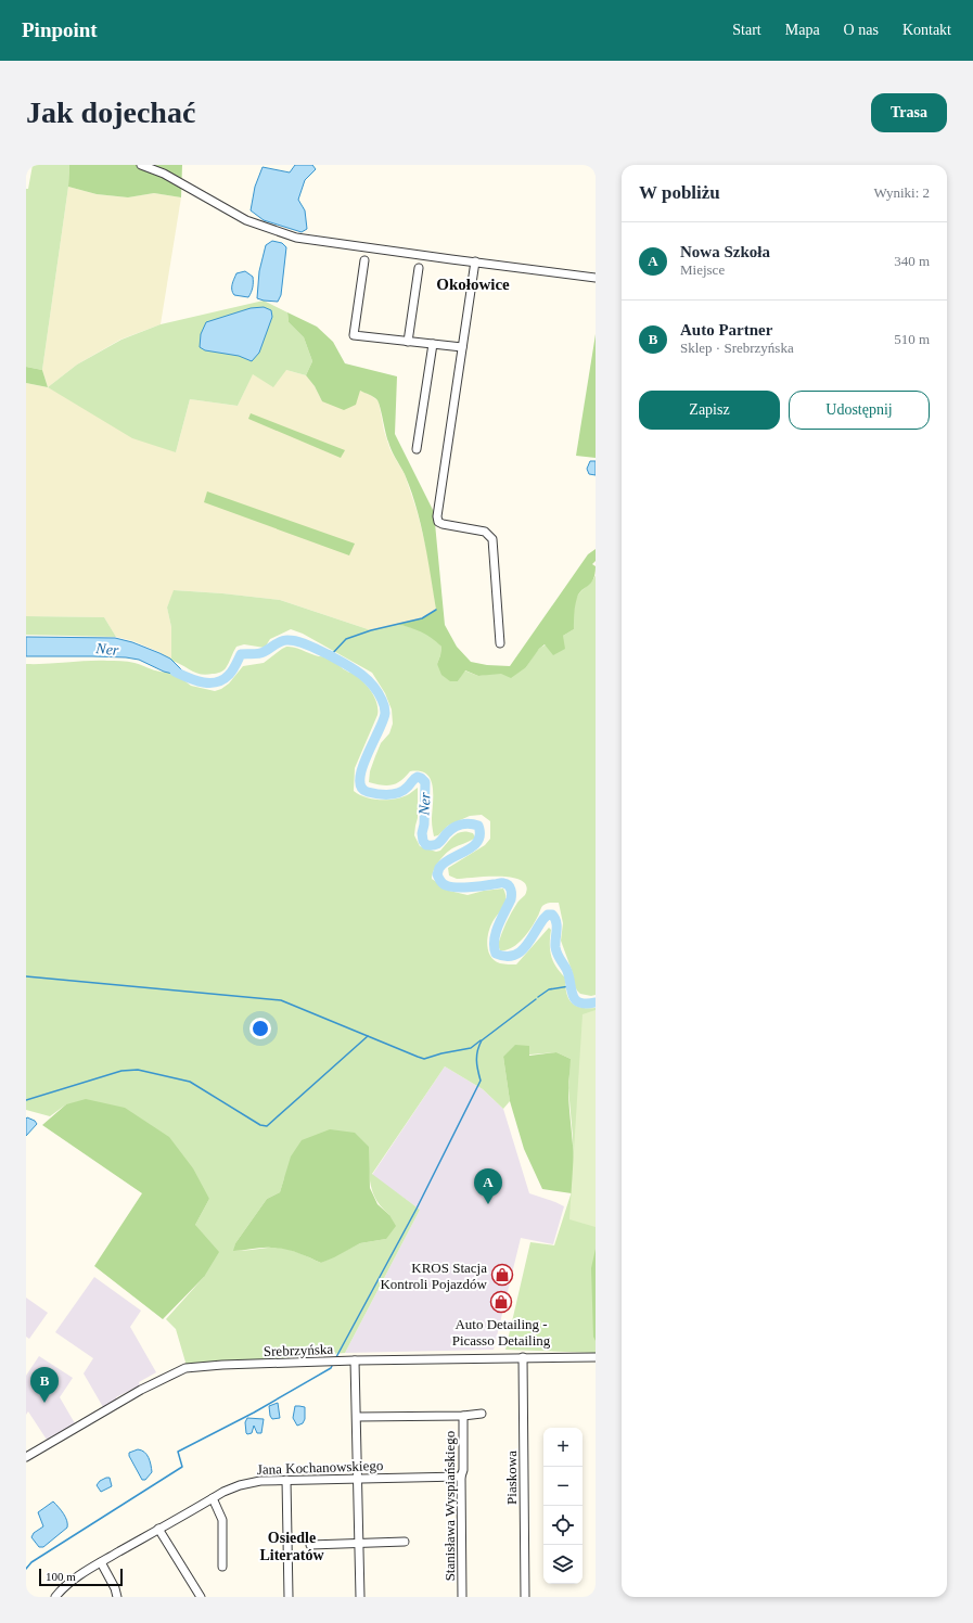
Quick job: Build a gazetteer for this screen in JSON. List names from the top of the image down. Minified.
{"streets":{"street":["Srebrzyńska","Jana Kochanowskiego","Piaskowa","Stanisława Wyspiańskiego"]},"crossings":[["Srebrzyńska","Piaskowa"],["Jana Kochanowskiego","Stanisława Wyspiańskiego"]],"districts":["Okołowice","Osiedle Literatów"],"water":["Ner"],"places":{"shop":["KROS Stacja Kontroli Pojazdów","Auto Detailing - Picasso Detailing"]},"scale_bar":"100 m","page":{"header":"Pinpoint","nav":["Start","Mapa","O nas","Kontakt"],"buttons":["Trasa",["Zapisz","Udostępnij"]],"title":"Jak dojechać","heading":["W pobliżu","Wyniki: 2"],"list":[{"mark":"A","name":"Nowa Szkoła","note":"Miejsce","value":"340 m"},{"mark":"B","name":"Auto Partner","note":"Sklep · Srebrzyńska","value":"510 m"}],"pins":["A","B"],"map_buttons":["+","−"],"scale":"100 m"}}
